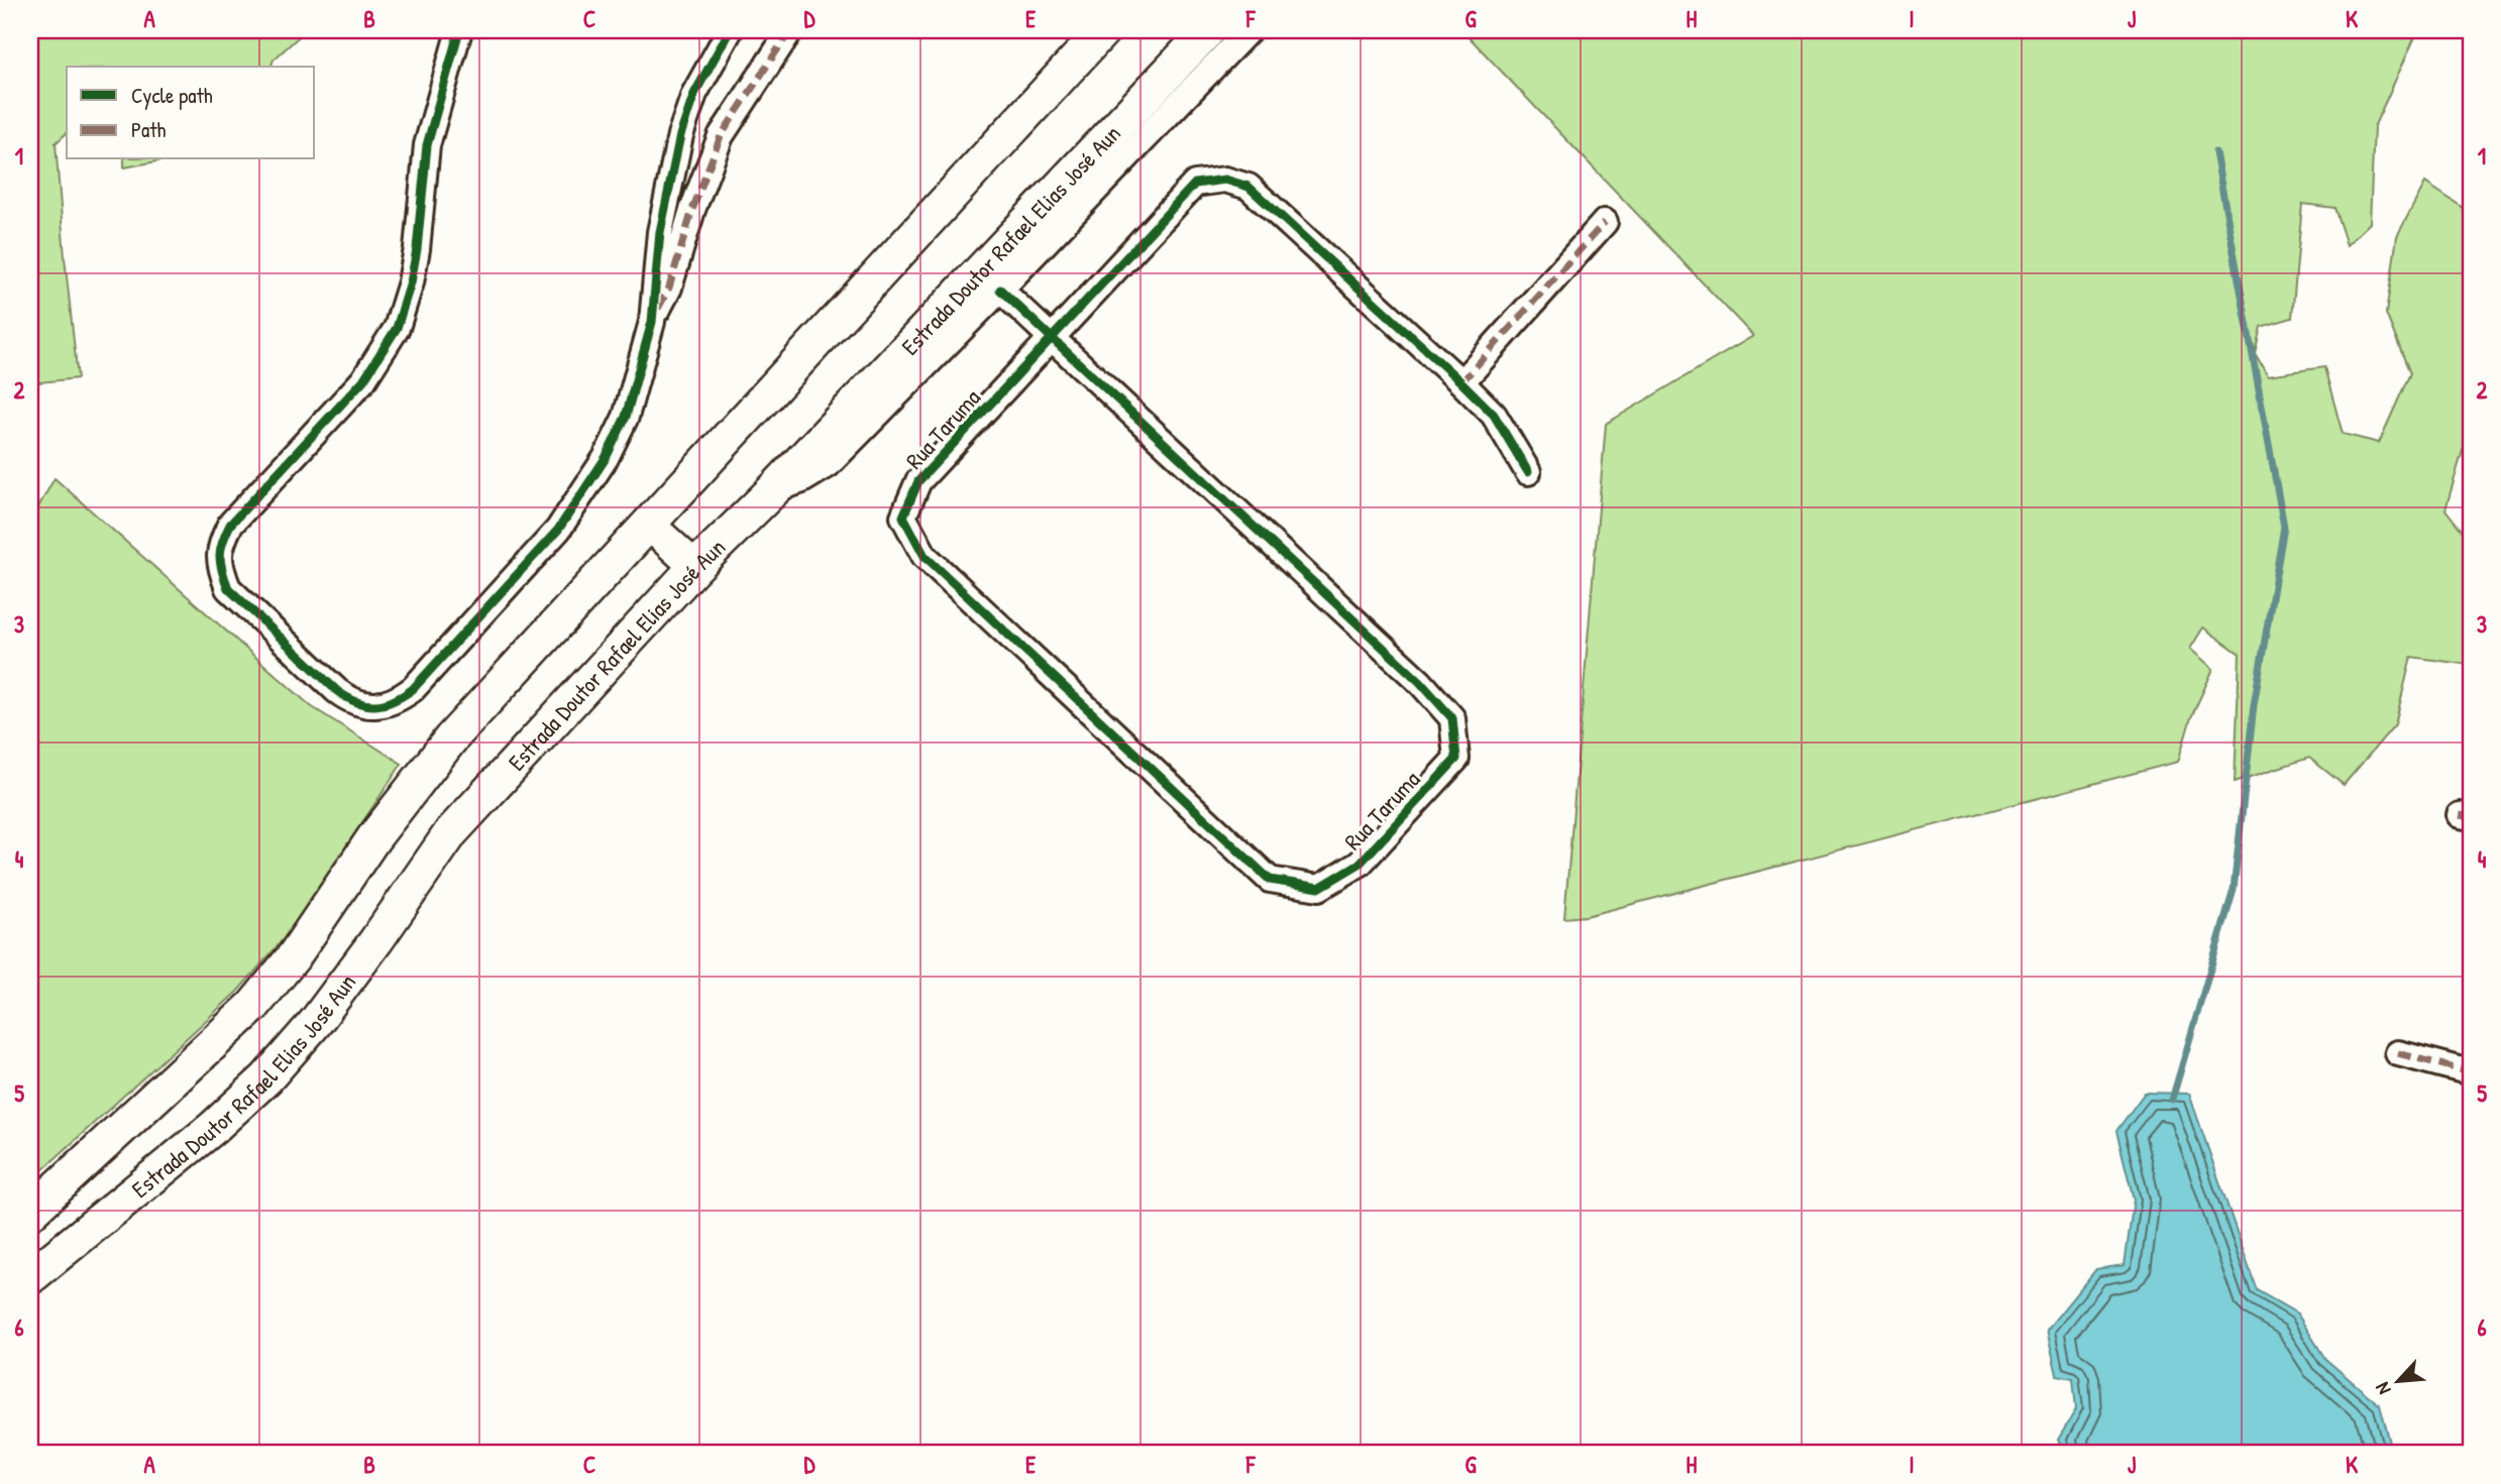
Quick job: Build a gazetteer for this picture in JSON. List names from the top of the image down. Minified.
{"streets":{"main road":["Estrada Doutor Rafael Elias José Aun"],"street":["Rua Taruma"]},"legend":["Cycle path","Path"],"north":"bottom left","grid":{"columns":["A","B","C","D","E","F","G","H","I","J","K"],"rows":["1","2","3","4","5","6"]}}
